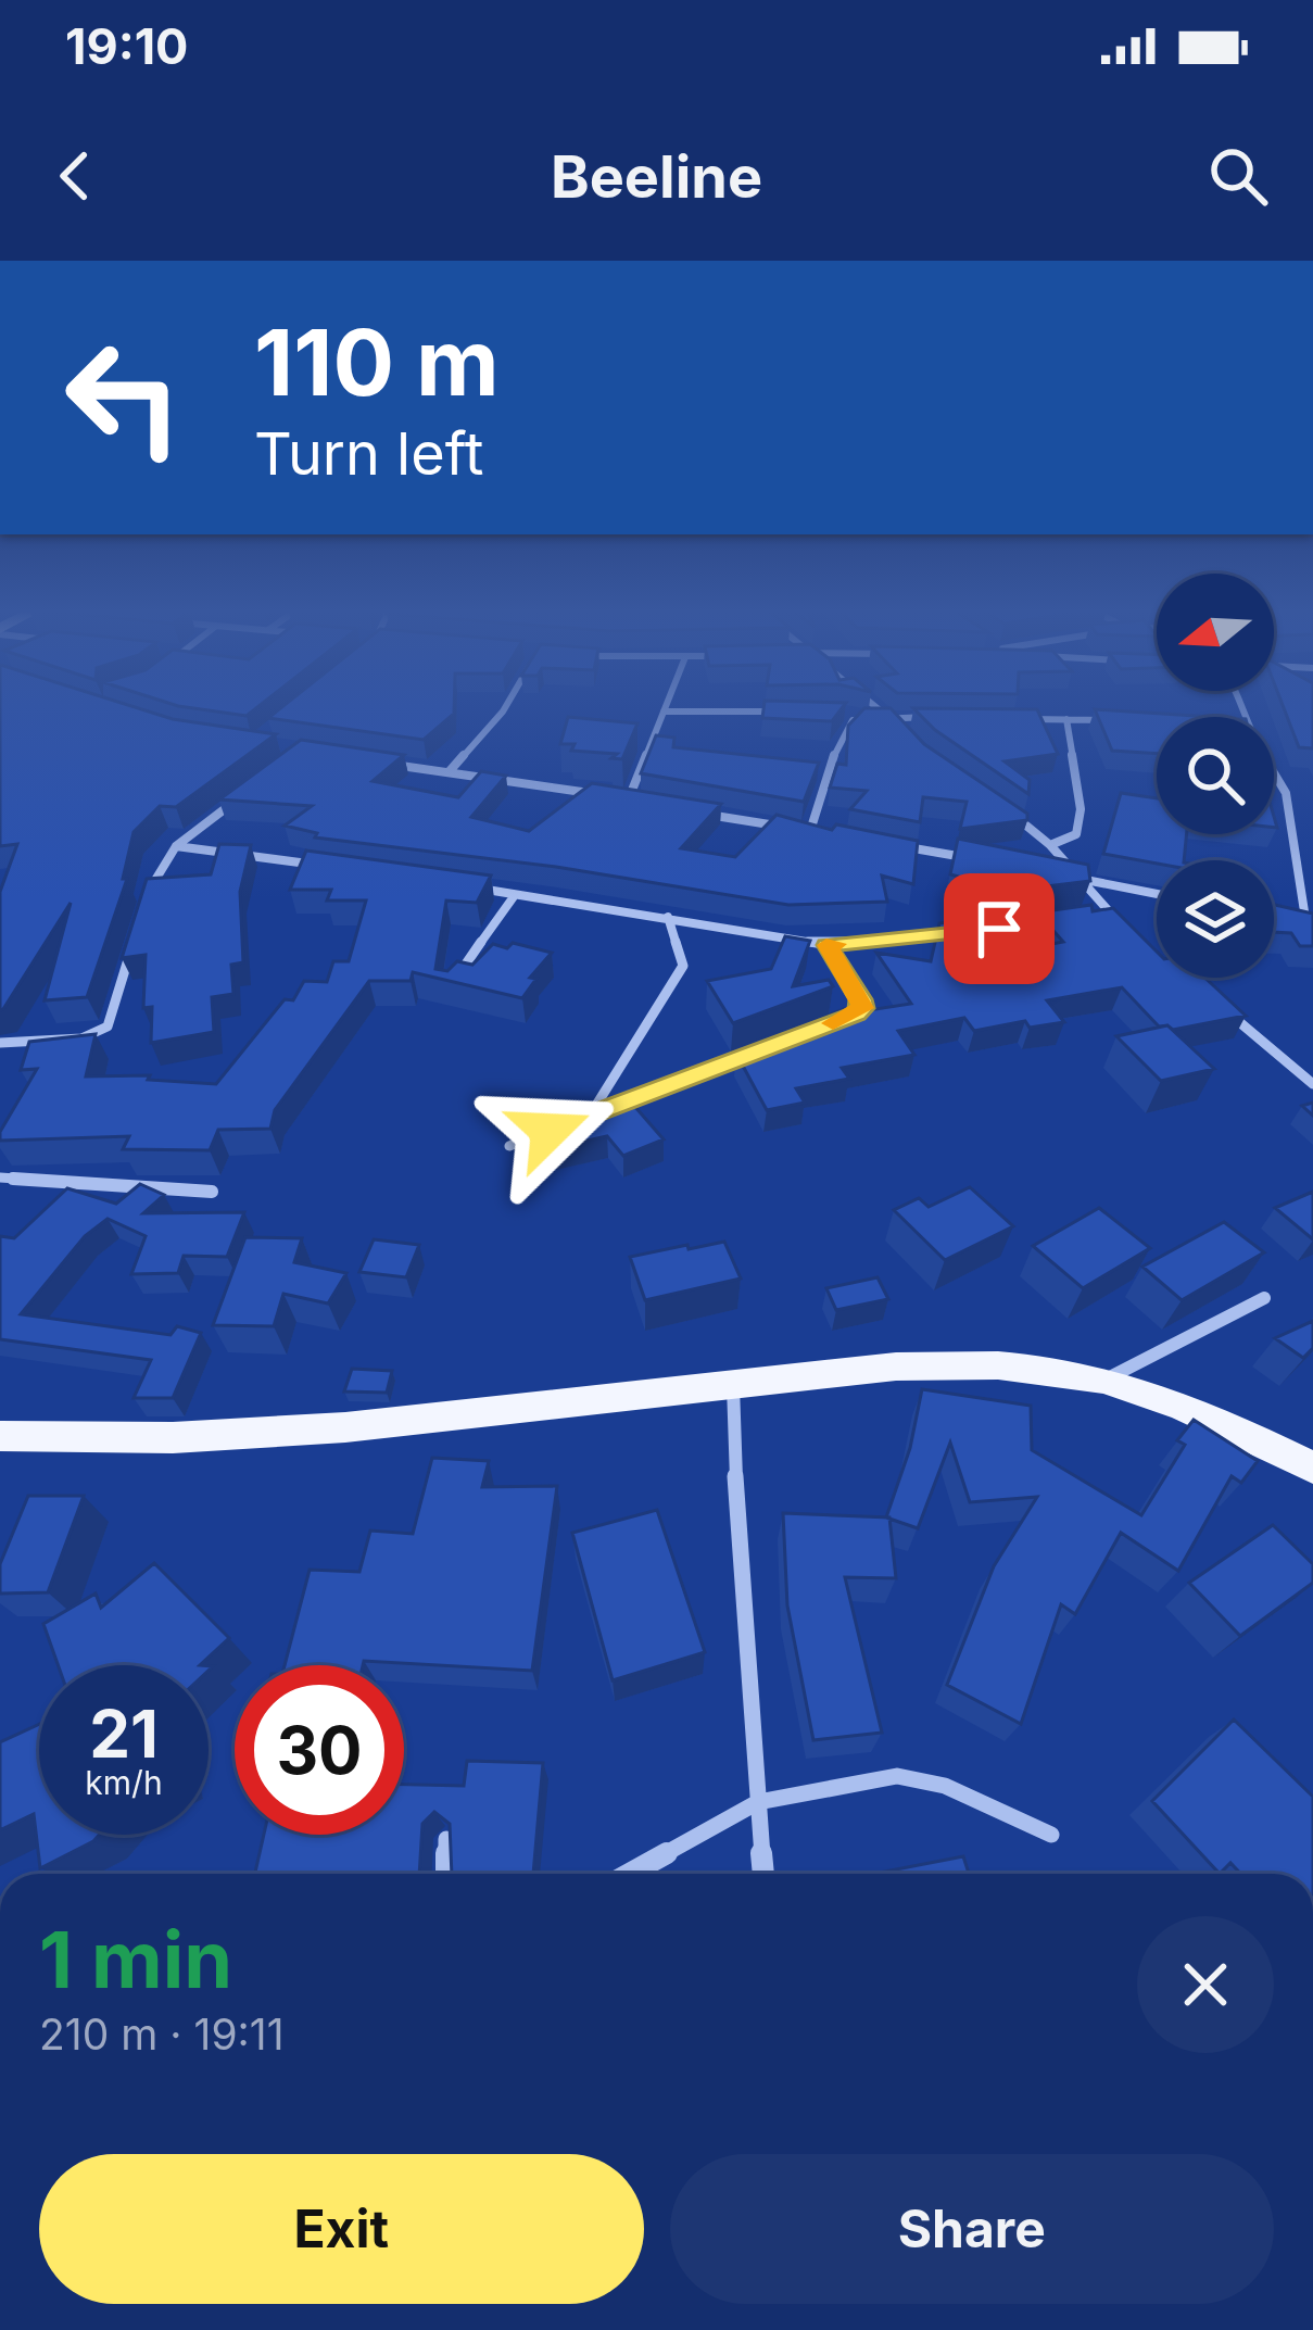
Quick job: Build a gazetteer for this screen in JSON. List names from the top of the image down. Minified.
{"north":"left","page":{"status":"19:10","header":"Beeline","turn":["110 m","Turn left"],"speed":"21 km/h","limit":"30","heading":["1 min","210 m · 19:11"],"buttons":["Exit","Share"]}}
